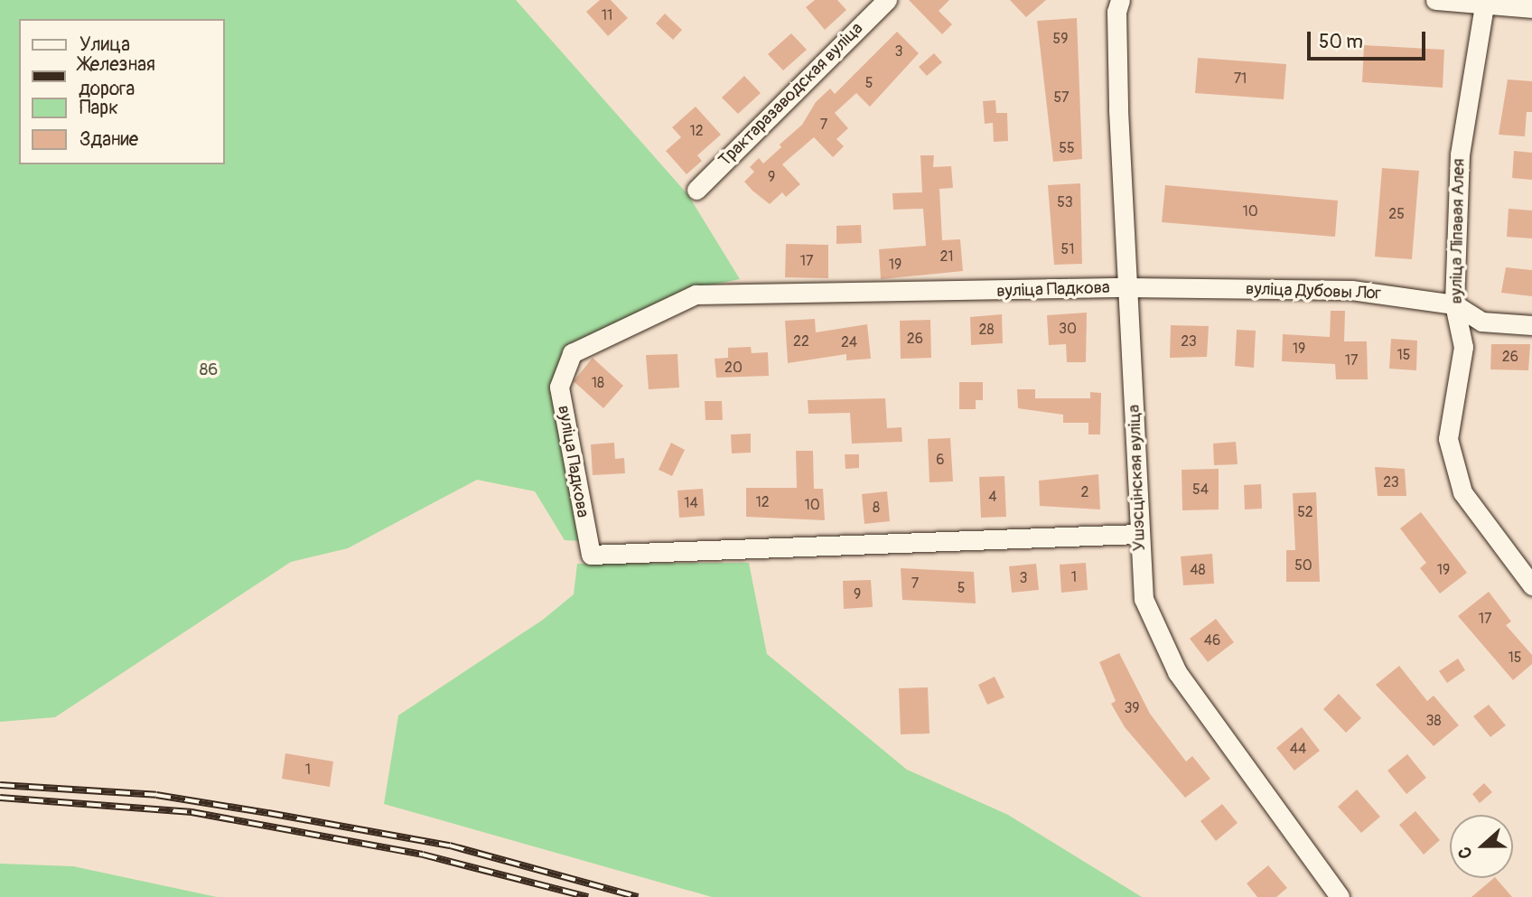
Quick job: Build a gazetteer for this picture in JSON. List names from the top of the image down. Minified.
{"streets":{"street":["Трактаразаводская вуліца","вуліца Ліпавая Алея","вуліца Падкова","вуліца Дубовы Лог","Ушэсцінская вуліца"]},"crossings":[["вуліца Ліпавая Алея","вуліца Дубовы Лог"],["вуліца Падкова","вуліца Дубовы Лог"],["вуліца Падкова","Ушэсцінская вуліца"],["вуліца Дубовы Лог","Ушэсцінская вуліца"]],"parks":["86"],"house_numbers":["11","59","3","71","5","57","7","12","55","9","53","10","25","51","21","17","19","30","28","26","22","23","24","19","15","26","17","20","18","6","23","54","2","4","12","14","10","8","52","50","48","19","1","3","7","5","9","17","46","15","39","38","44","1"],"legend":["Улица","Железная дорога","Парк","Здание"],"scale_bar":"50 m","north":"left"}
